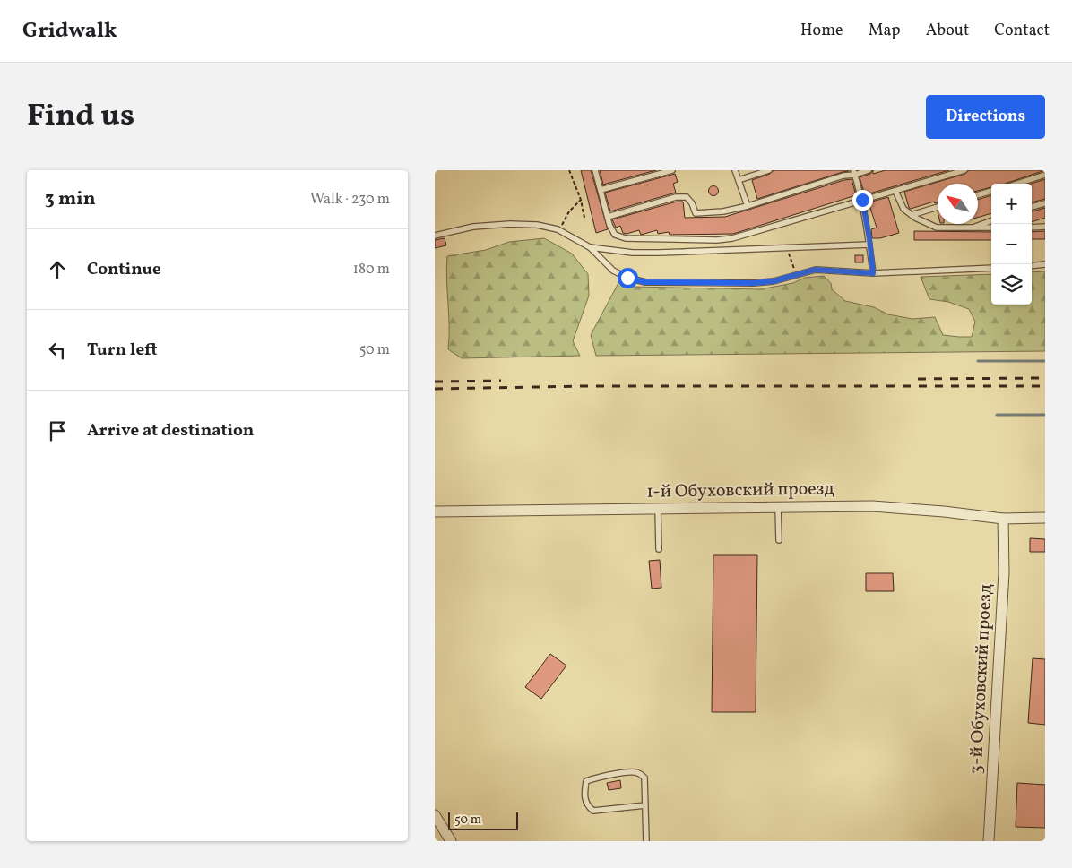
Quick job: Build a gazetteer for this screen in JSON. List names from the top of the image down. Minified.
{"streets":{"street":["1-й Обуховский проезд","3-й Обуховский проезд"]},"crossings":[["1-й Обуховский проезд","3-й Обуховский проезд"]],"scale_bar":"50 m","north":"top left","page":{"header":"Gridwalk","nav":["Home","Map","About","Contact"],"title":"Find us","buttons":"Directions","heading":["3 min","Walk · 230 m"],"map_buttons":["+","−"],"list":[["Continue","180 m"],["Turn left","50 m"],"Arrive at destination"],"scale":"50 m"}}
